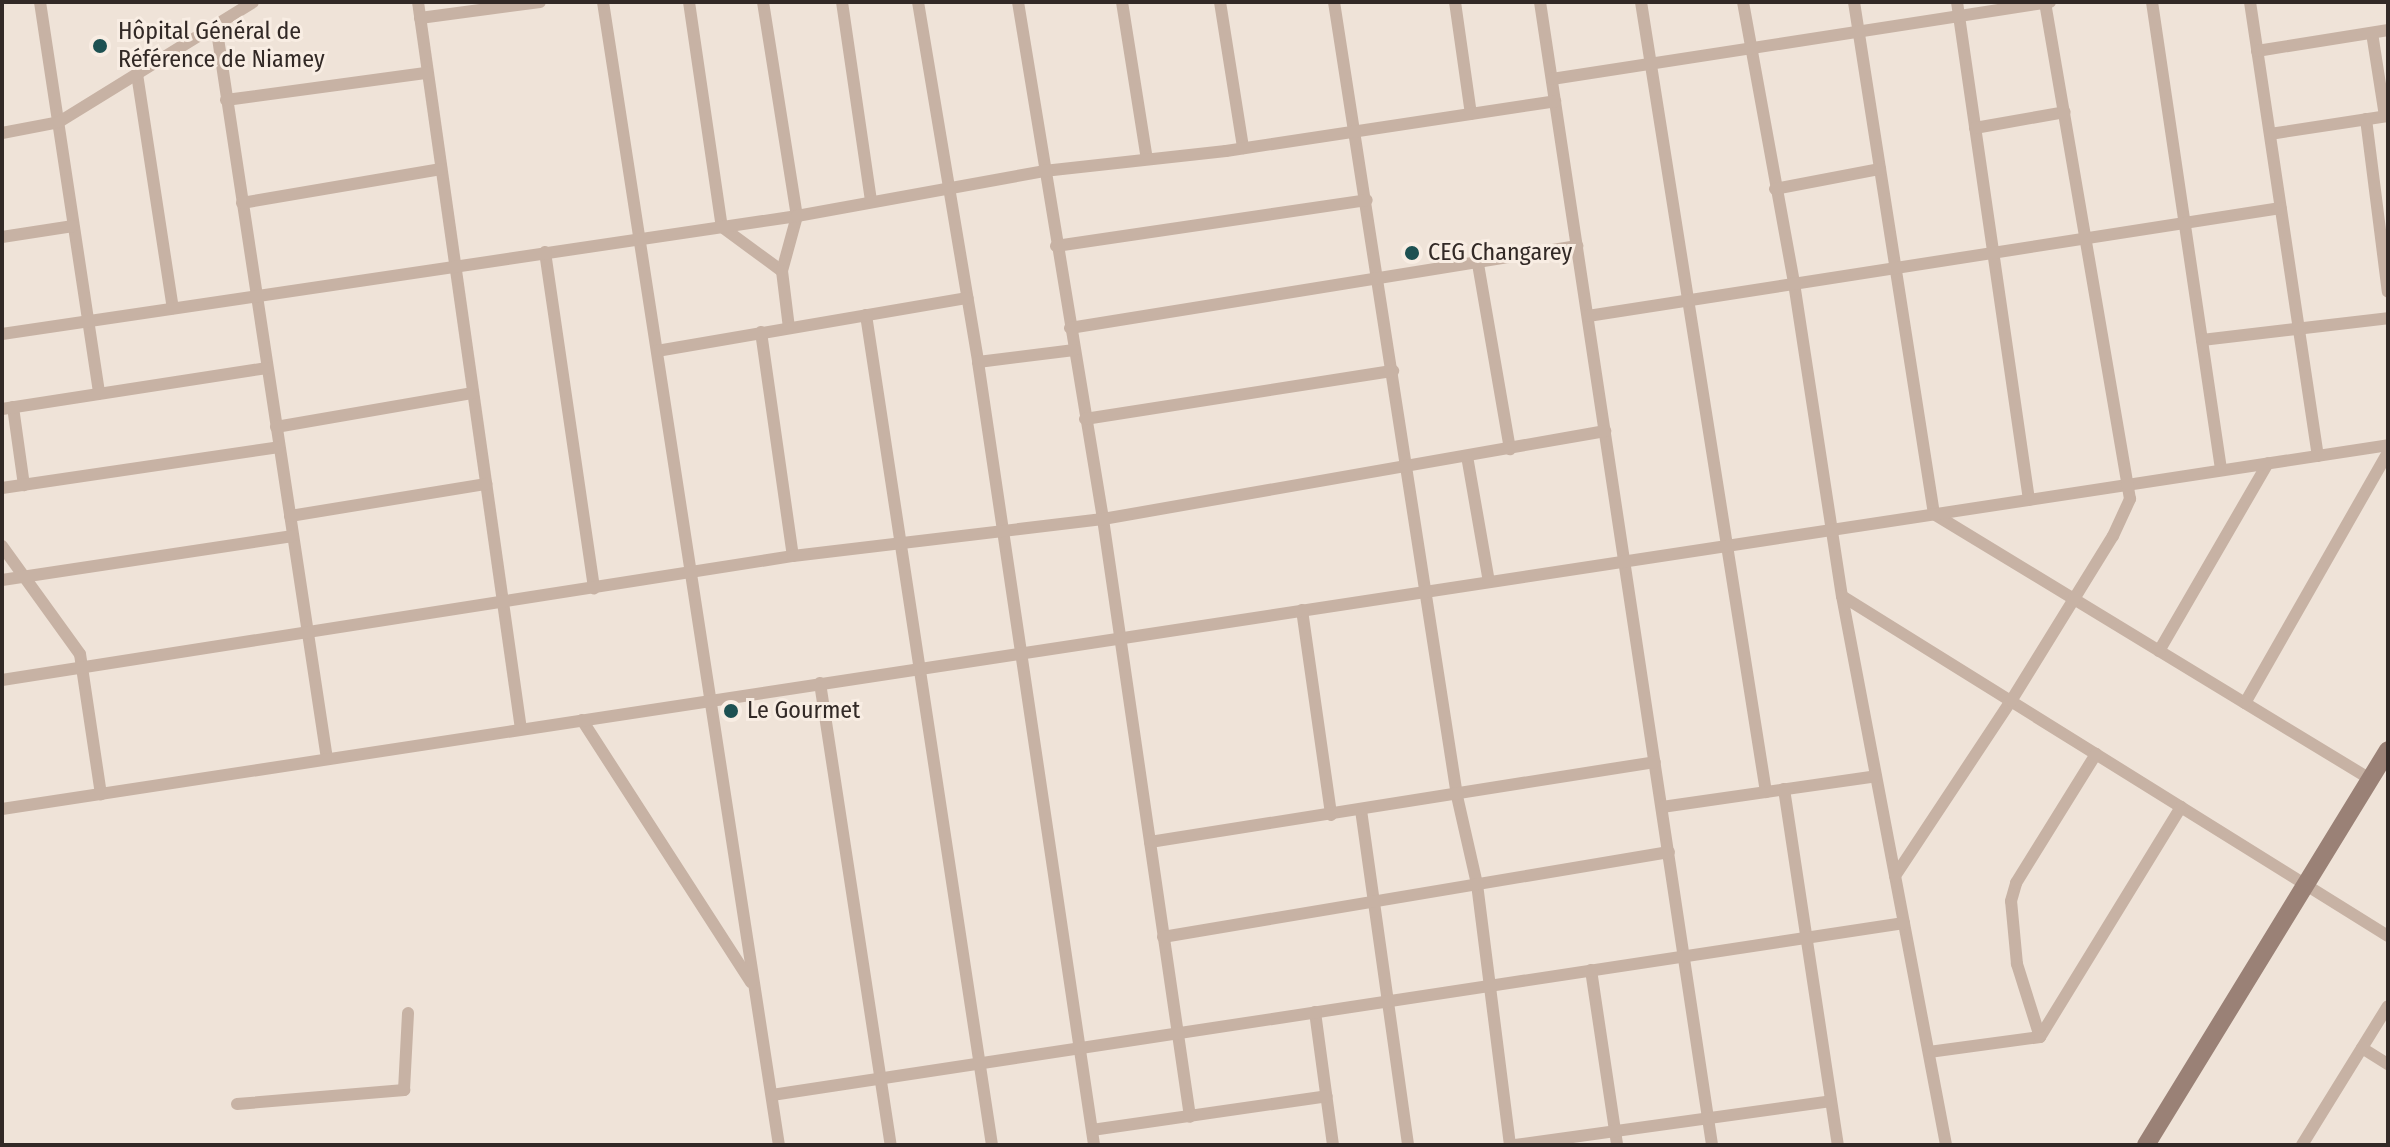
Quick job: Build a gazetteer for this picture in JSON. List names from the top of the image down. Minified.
{"places":["Hôpital Général de Référence de Niamey","CEG Changarey","Le Gourmet"]}
